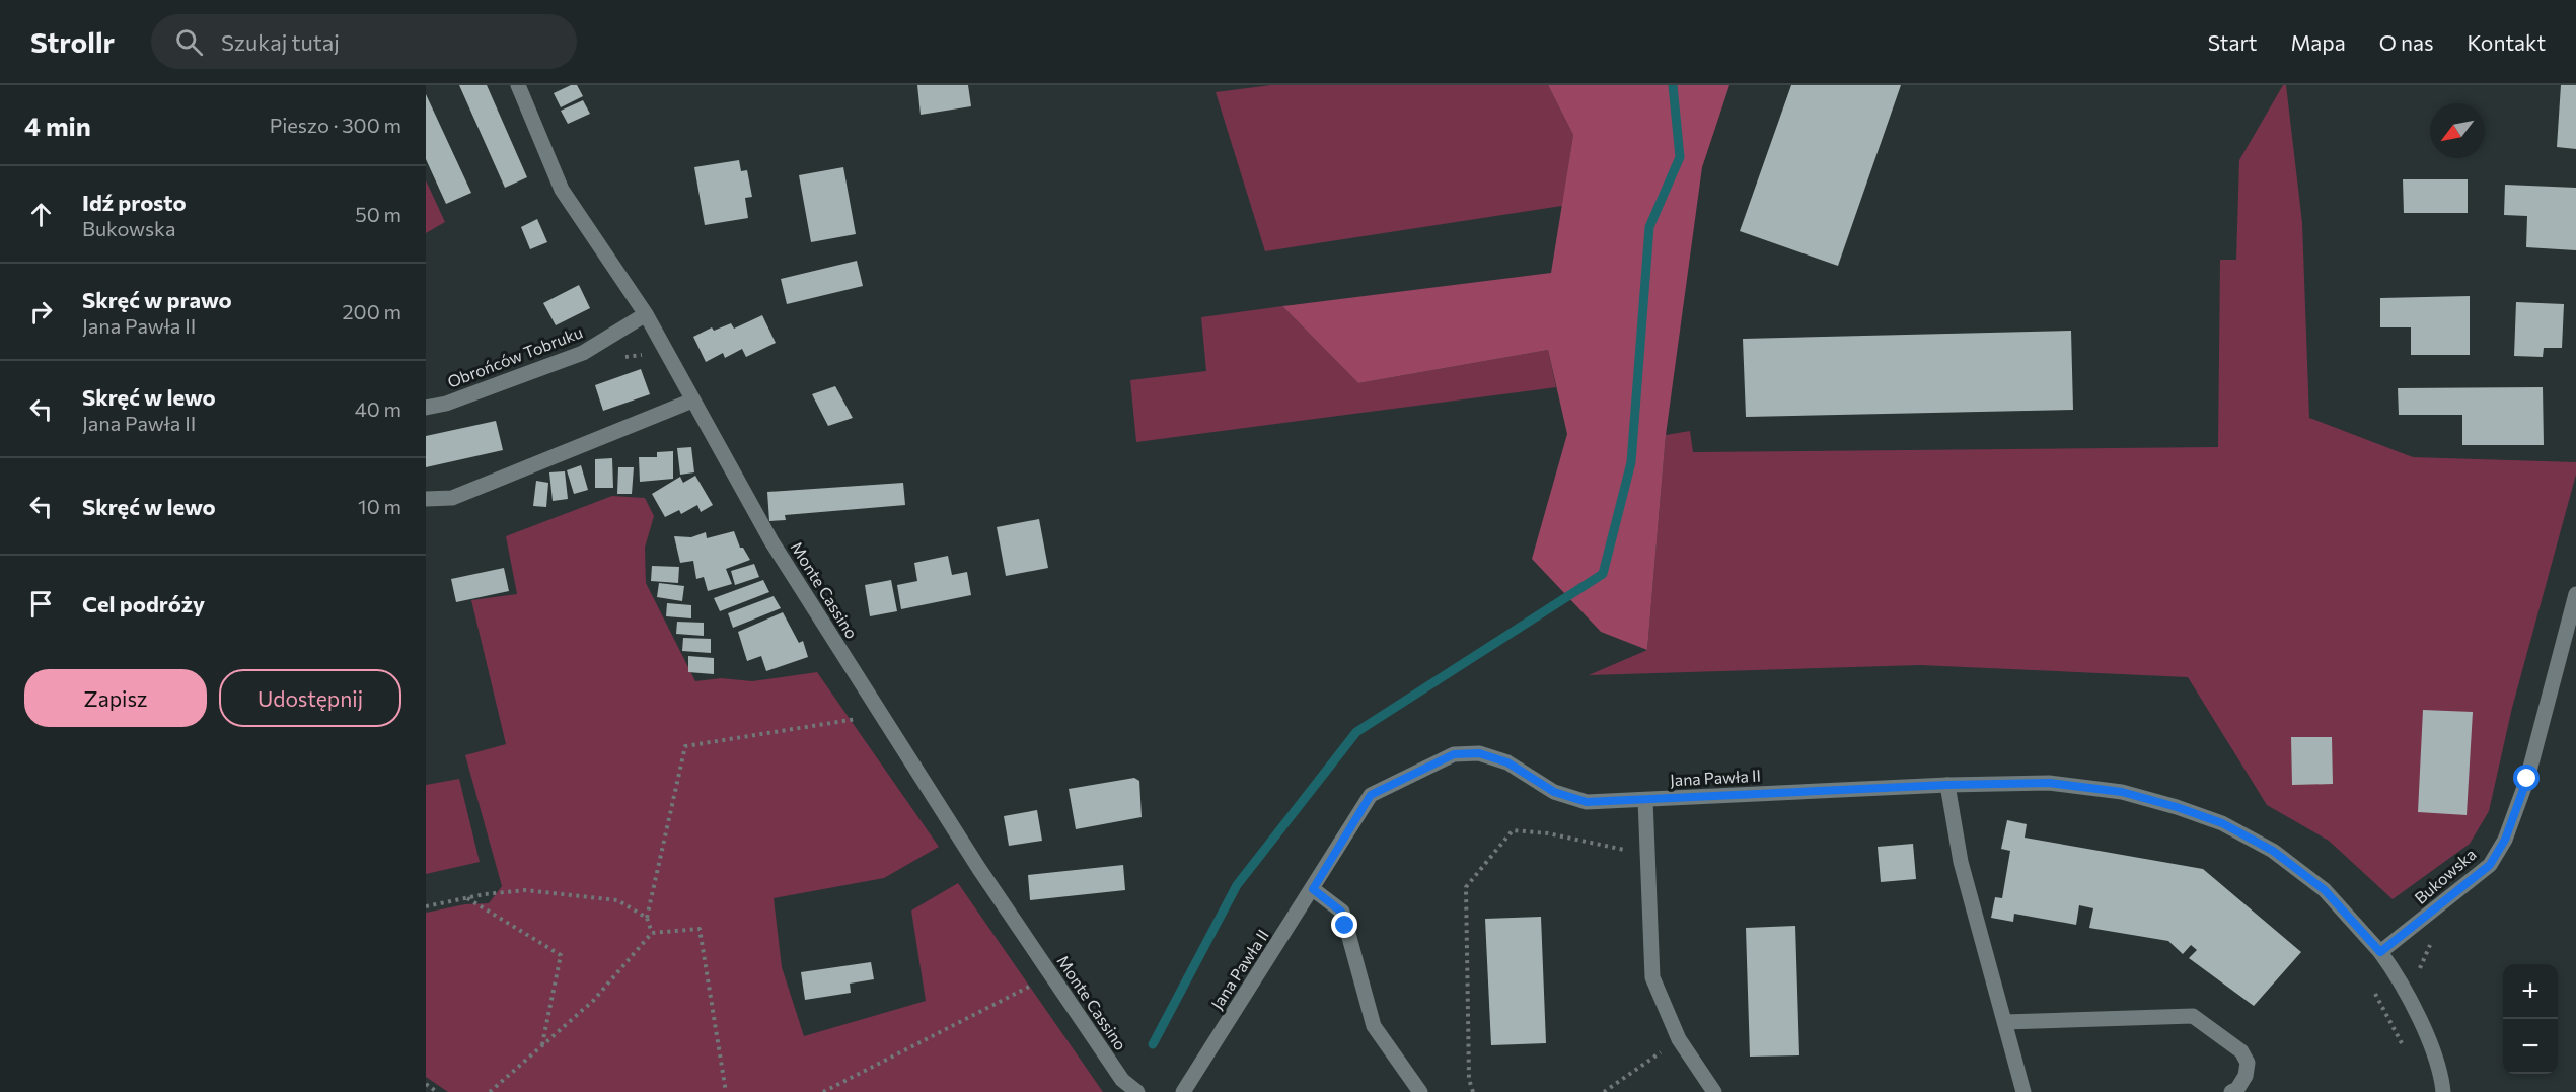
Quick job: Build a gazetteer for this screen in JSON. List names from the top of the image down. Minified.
{"streets":{"street":["Obrońców Tobruku","Monte Cassino","Jana Pawła II","Bukowska"]},"crossings":[["Obrońców Tobruku","Monte Cassino"],["Jana Pawła II","Bukowska"]],"north":"bottom left","page":{"header":"Strollr","search":"Szukaj tutaj","nav":["Start","Mapa","O nas","Kontakt"],"heading":["4 min","Pieszo · 300 m"],"list":[["Idź prosto","Bukowska","50 m"],["Skręć w prawo","Jana Pawła II","200 m"],["Skręć w lewo","Jana Pawła II","40 m"],["Skręć w lewo","10 m"],"Cel podróży"],"buttons":["Zapisz","Udostępnij"],"map_buttons":["+","−"]}}
